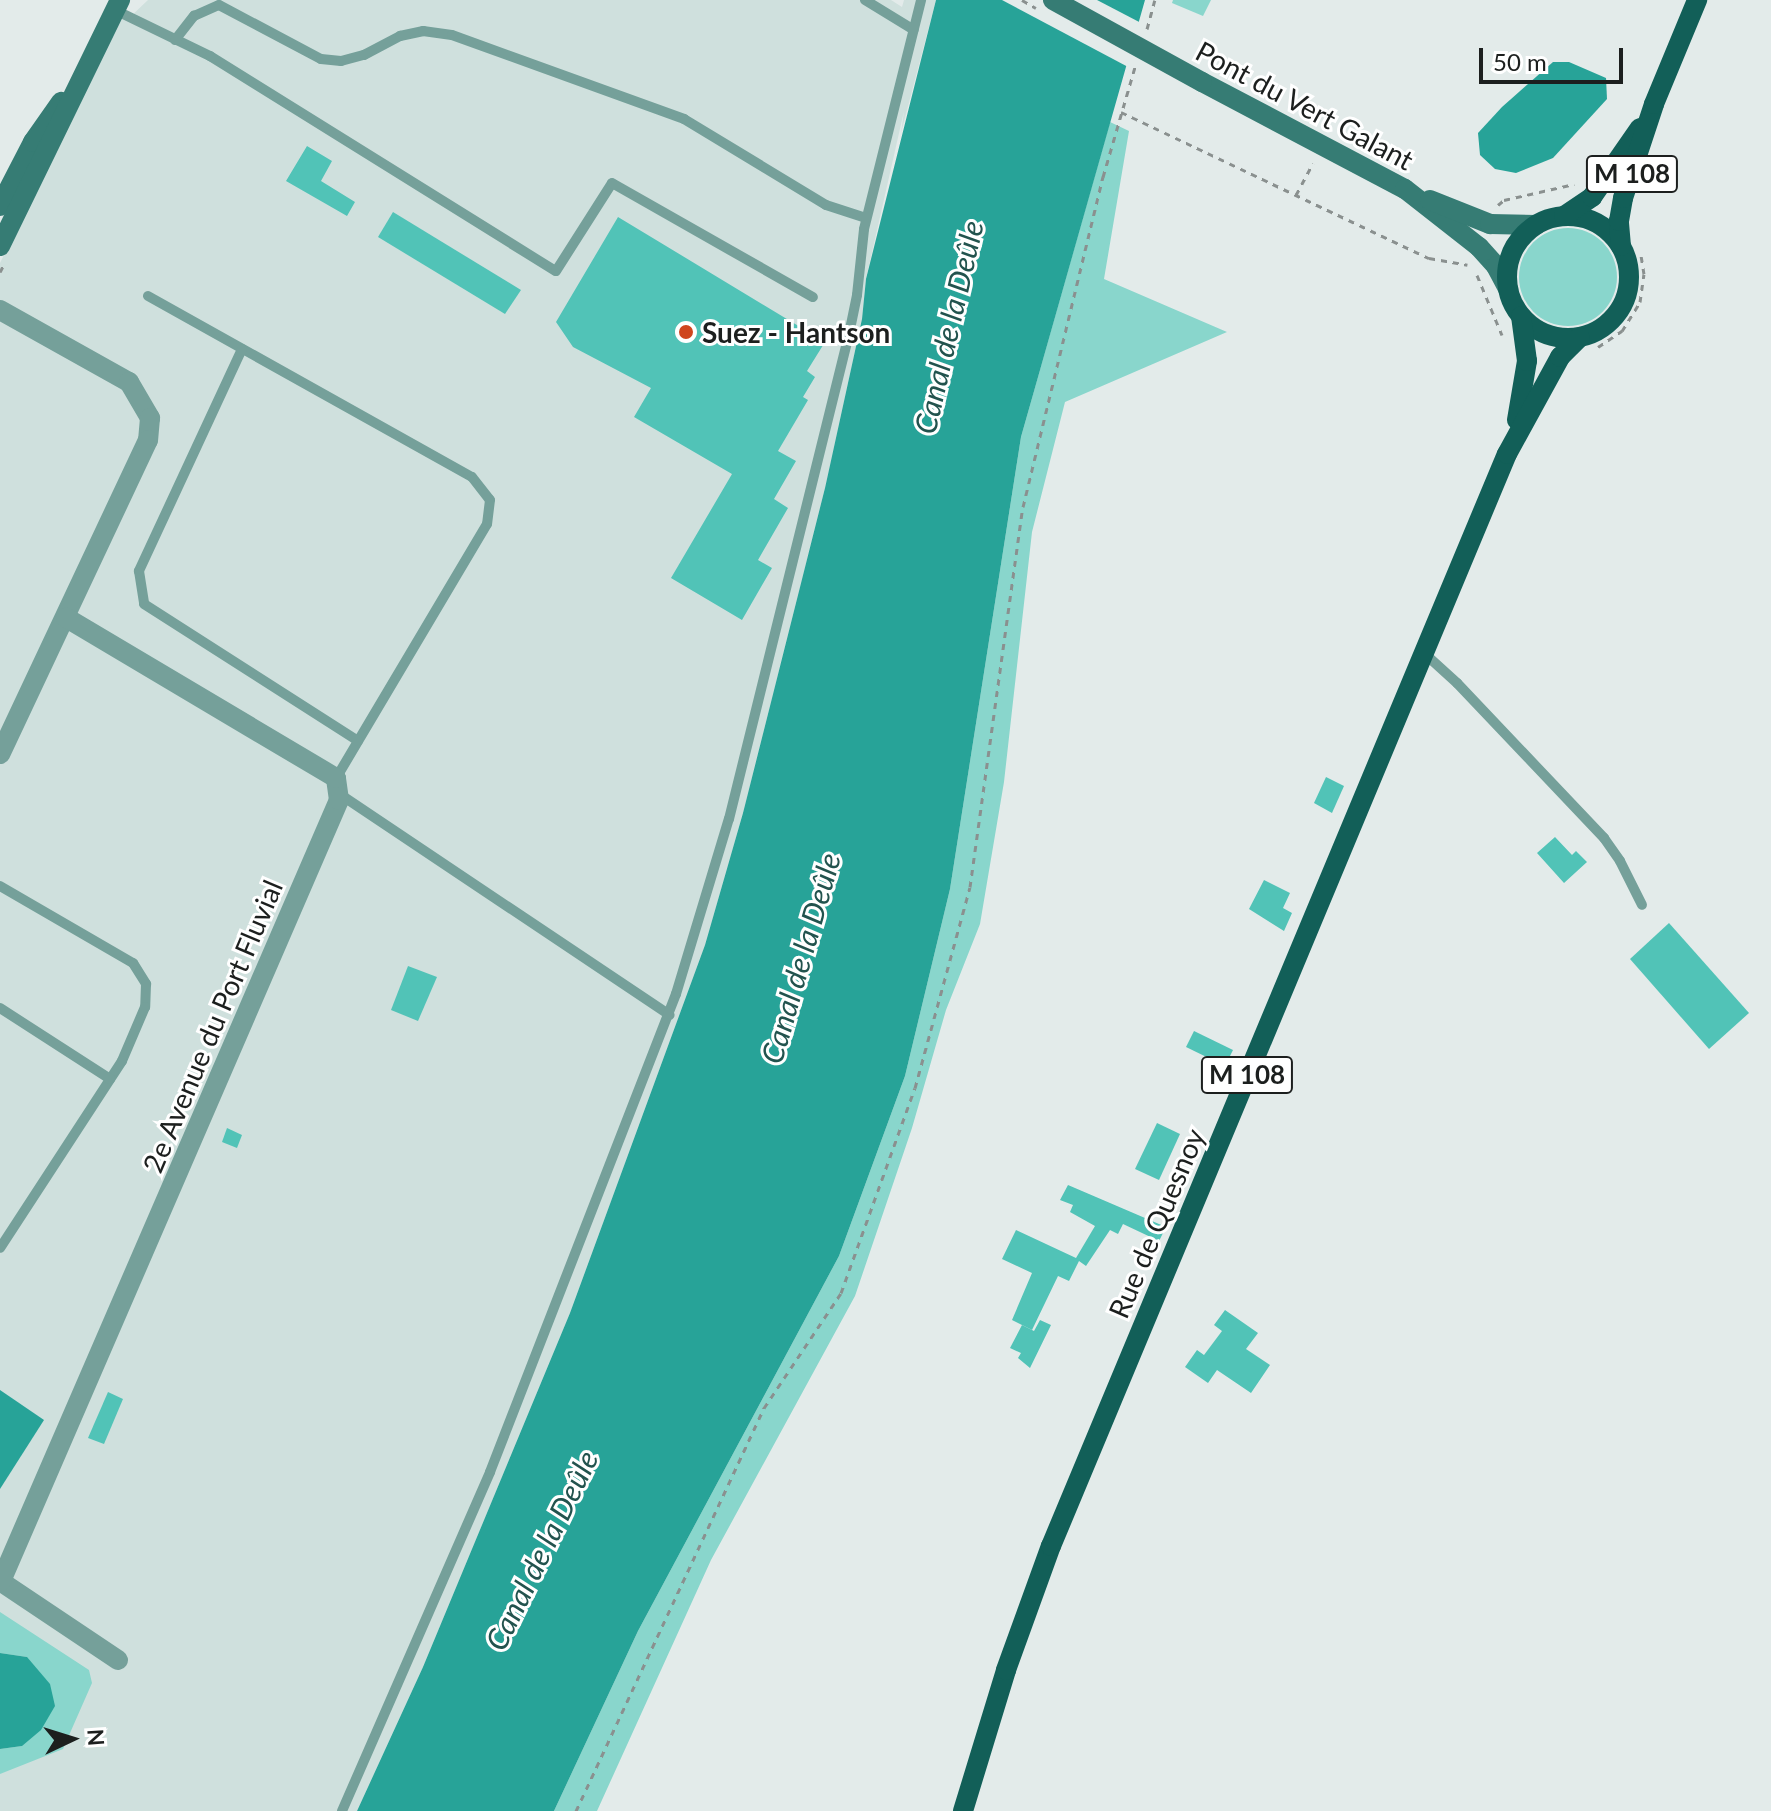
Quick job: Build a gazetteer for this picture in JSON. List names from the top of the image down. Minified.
{"streets":{"main road":["Pont du Vert Galant","M 108","Rue de Quesnoy"],"street":["2e Avenue du Port Fluvial"]},"crossings":[["Pont du Vert Galant","M 108"],["M 108","Rue de Quesnoy"]],"water":["Canal de la Deûle"],"places":["Suez - Hantson"],"scale_bar":"50 m","north":"right"}
